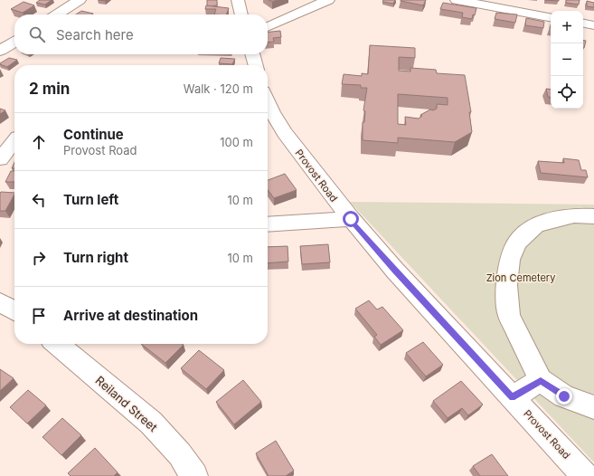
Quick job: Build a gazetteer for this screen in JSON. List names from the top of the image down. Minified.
{"streets":{"street":["Provost Road","Reiland Street"]},"parks":["Zion Cemetery"],"page":{"map_buttons":["+","−"],"search":"Search here","heading":["2 min","Walk · 120 m"],"list":[["Continue","Provost Road","100 m"],["Turn left","10 m"],["Turn right","10 m"],"Arrive at destination"]}}
